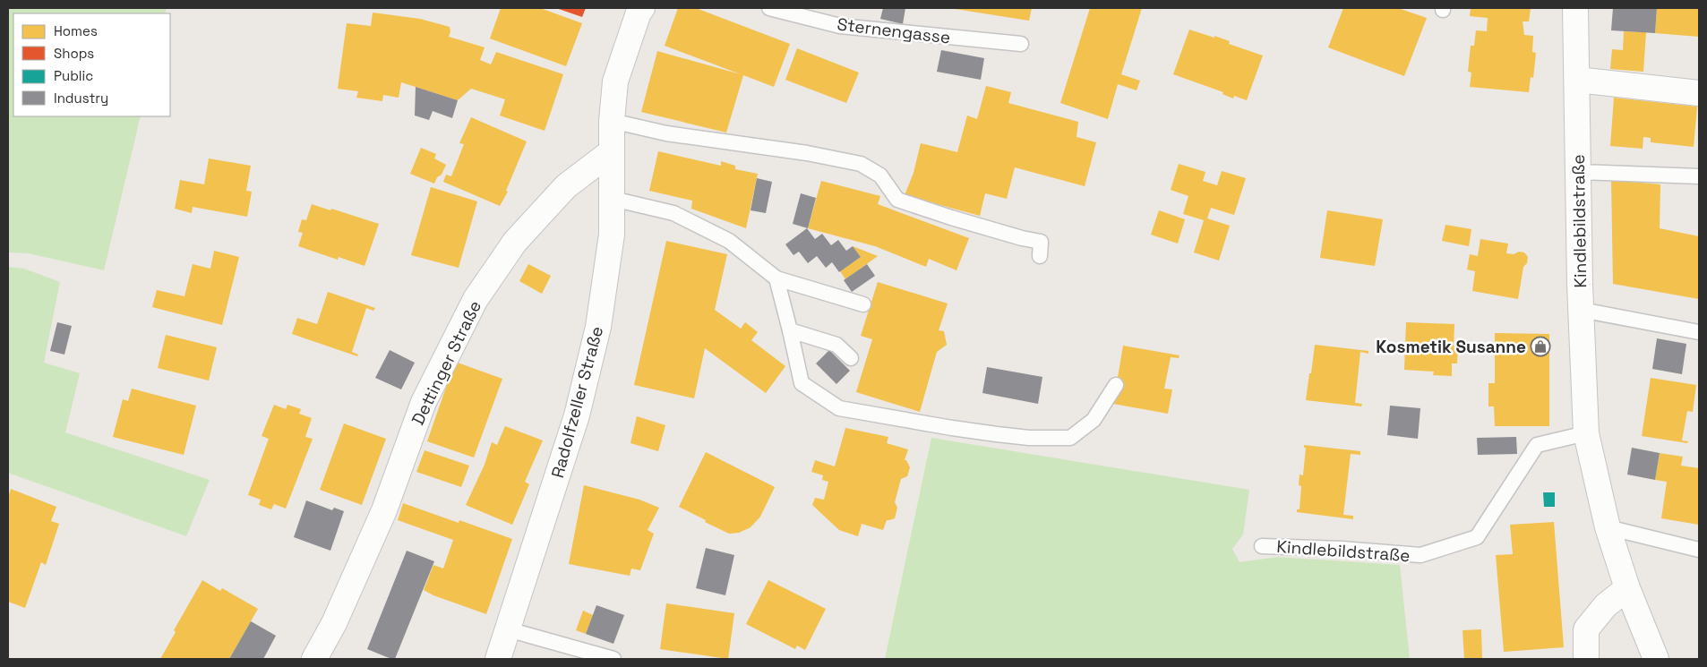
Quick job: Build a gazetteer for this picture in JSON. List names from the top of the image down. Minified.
{"streets":{"main road":["Kindlebildstraße","Dettinger Straße","Radolfzeller Straße"],"lane":["Sternengasse"]},"crossings":[["Dettinger Straße","Radolfzeller Straße"]],"places":{"shop":["Kosmetik Susanne"]},"legend":["Homes","Shops","Public","Industry"]}
